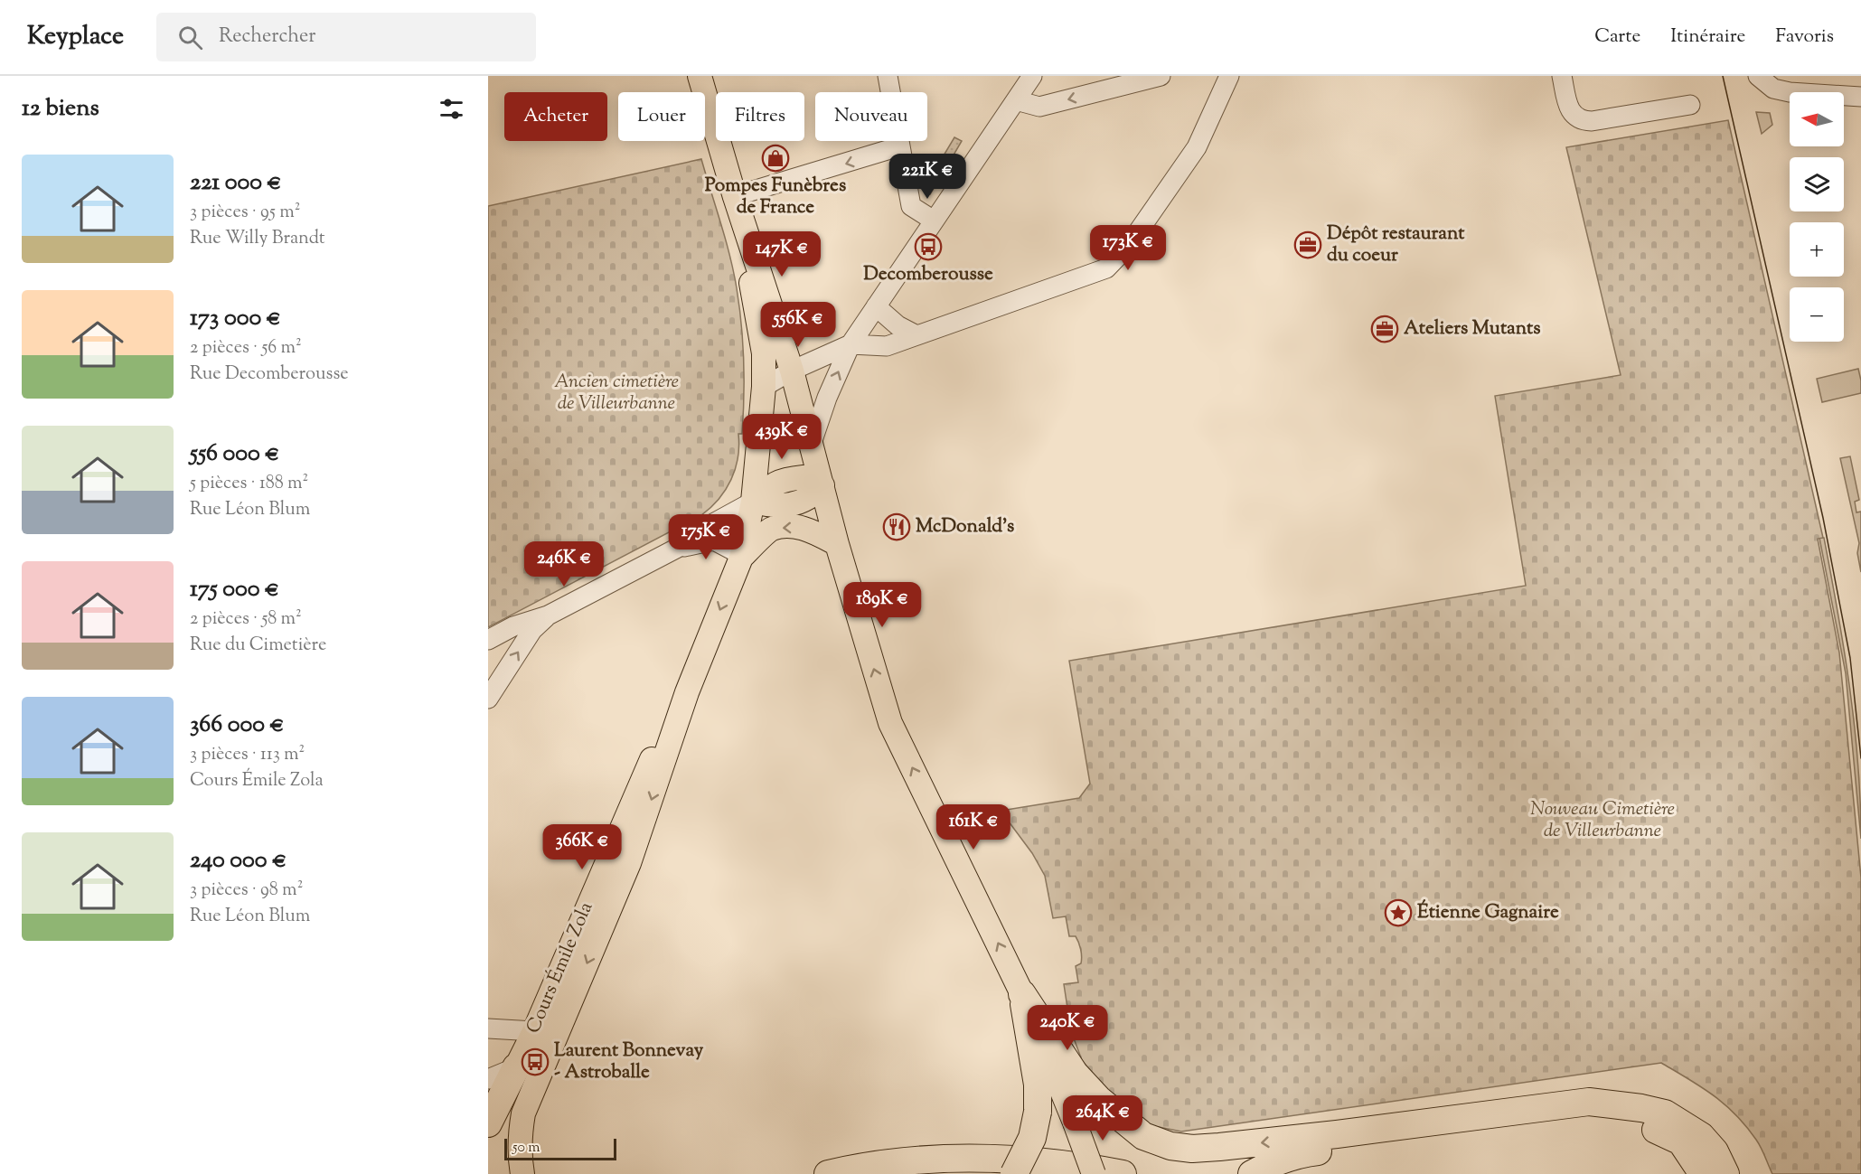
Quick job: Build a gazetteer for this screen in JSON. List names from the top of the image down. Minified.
{"streets":{"main road":["Cours Émile Zola"]},"parks":["Ancien cimetière de Villeurbanne","Nouveau Cimetière de Villeurbanne"],"places":{"shop":["Pompes Funèbres de France"],"office":["Dépôt restaurant du coeur","Ateliers Mutants"],"bus stop":["Decomberousse","Laurent Bonnevay - Astroballe"],"restaurant":["McDonald's"],"place":["Étienne Gagnaire"]},"scale_bar":"50 m","north":"left","page":{"header":"Keyplace","search":"Rechercher","nav":["Carte","Itinéraire","Favoris"],"heading":"12 biens","map_buttons":["+","−"],"chip":["Acheter","Louer","Filtres","Nouveau"],"list":[{"name":"221 000 €","note":"3 pièces · 95 m² · Rue Willy Brandt"},{"name":"173 000 €","note":"2 pièces · 56 m² · Rue Decomberousse"},{"name":"556 000 €","note":"5 pièces · 188 m² · Rue Léon Blum"},{"name":"175 000 €","note":"2 pièces · 58 m² · Rue du Cimetière"},{"name":"366 000 €","note":"3 pièces · 113 m² · Cours Émile Zola"},{"name":"240 000 €","note":"3 pièces · 98 m² · Rue Léon Blum"}],"price":["221K €","173K €","147K €","556K €","439K €","175K €","246K €","189K €","161K €","366K €","240K €","264K €"],"scale":"50 m"}}
